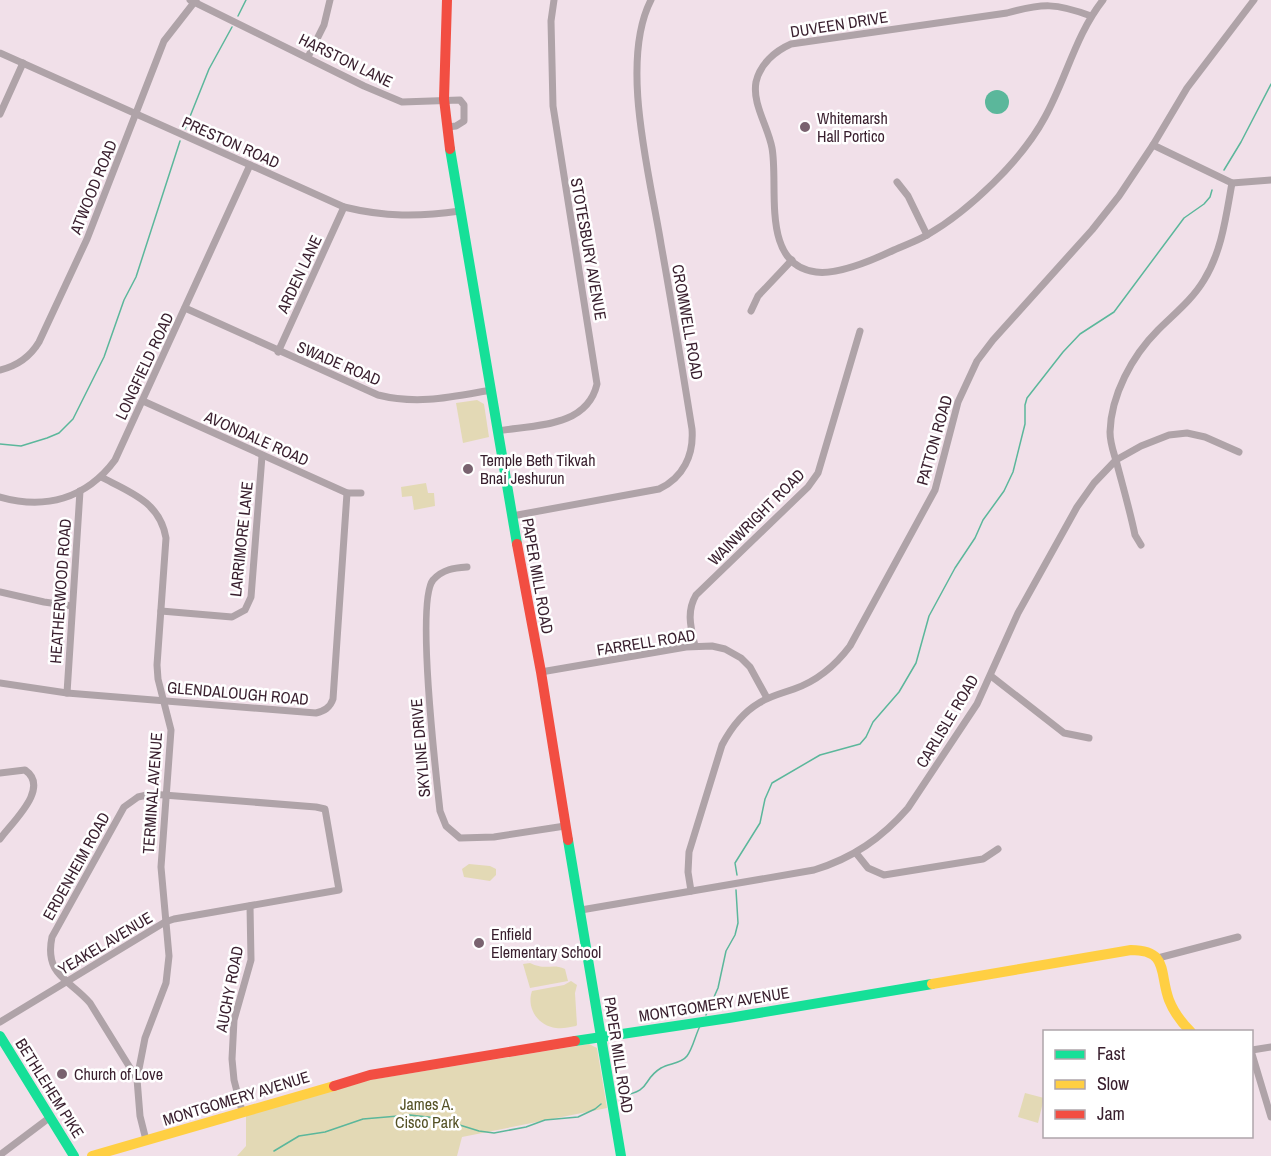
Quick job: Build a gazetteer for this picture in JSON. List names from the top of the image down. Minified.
{"streets":{"main road":["PAPER MILL ROAD","MONTGOMERY AVENUE","BETHLEHEM PIKE"],"street":["DUVEEN DRIVE","HARSTON LANE","PRESTON ROAD","ATWOOD ROAD","STOTESBURY AVENUE","ARDEN LANE","CROMWELL ROAD","SWADE ROAD","LONGFIELD ROAD","AVONDALE ROAD","PATTON ROAD","WAINWRIGHT ROAD","LARRIMORE LANE","HEATHERWOOD ROAD","FARRELL ROAD","GLENDALOUGH ROAD","CARLISLE ROAD","SKYLINE DRIVE","TERMINAL AVENUE","ERDENHEIM ROAD","YEAKEL AVENUE","AUCHY ROAD"]},"crossings":[["HARSTON LANE","ATWOOD ROAD"],["HARSTON LANE","PAPER MILL ROAD"],["PRESTON ROAD","ATWOOD ROAD"],["PRESTON ROAD","ARDEN LANE"],["PRESTON ROAD","LONGFIELD ROAD"],["PRESTON ROAD","PAPER MILL ROAD"],["STOTESBURY AVENUE","PAPER MILL ROAD"],["ARDEN LANE","SWADE ROAD"],["CROMWELL ROAD","PAPER MILL ROAD"],["SWADE ROAD","LONGFIELD ROAD"],["SWADE ROAD","PAPER MILL ROAD"],["LONGFIELD ROAD","AVONDALE ROAD"],["LONGFIELD ROAD","HEATHERWOOD ROAD"],["LONGFIELD ROAD","TERMINAL AVENUE"],["AVONDALE ROAD","LARRIMORE LANE"],["AVONDALE ROAD","GLENDALOUGH ROAD"],["PATTON ROAD","FARRELL ROAD"],["PATTON ROAD","CARLISLE ROAD"],["WAINWRIGHT ROAD","FARRELL ROAD"],["LARRIMORE LANE","TERMINAL AVENUE"],["PAPER MILL ROAD","FARRELL ROAD"],["PAPER MILL ROAD","CARLISLE ROAD"],["PAPER MILL ROAD","SKYLINE DRIVE"],["PAPER MILL ROAD","MONTGOMERY AVENUE"],["HEATHERWOOD ROAD","GLENDALOUGH ROAD"],["GLENDALOUGH ROAD","TERMINAL AVENUE"],["TERMINAL AVENUE","ERDENHEIM ROAD"],["TERMINAL AVENUE","YEAKEL AVENUE"],["TERMINAL AVENUE","MONTGOMERY AVENUE"],["ERDENHEIM ROAD","YEAKEL AVENUE"],["YEAKEL AVENUE","AUCHY ROAD"],["AUCHY ROAD","MONTGOMERY AVENUE"]],"parks":["James A. Cisco Park"],"places":["Whitemarsh Hall Portico","Temple Beth Tikvah Bnai Jeshurun","Enfield Elementary School","Church of Love"],"legend":["Fast","Slow","Jam"]}
